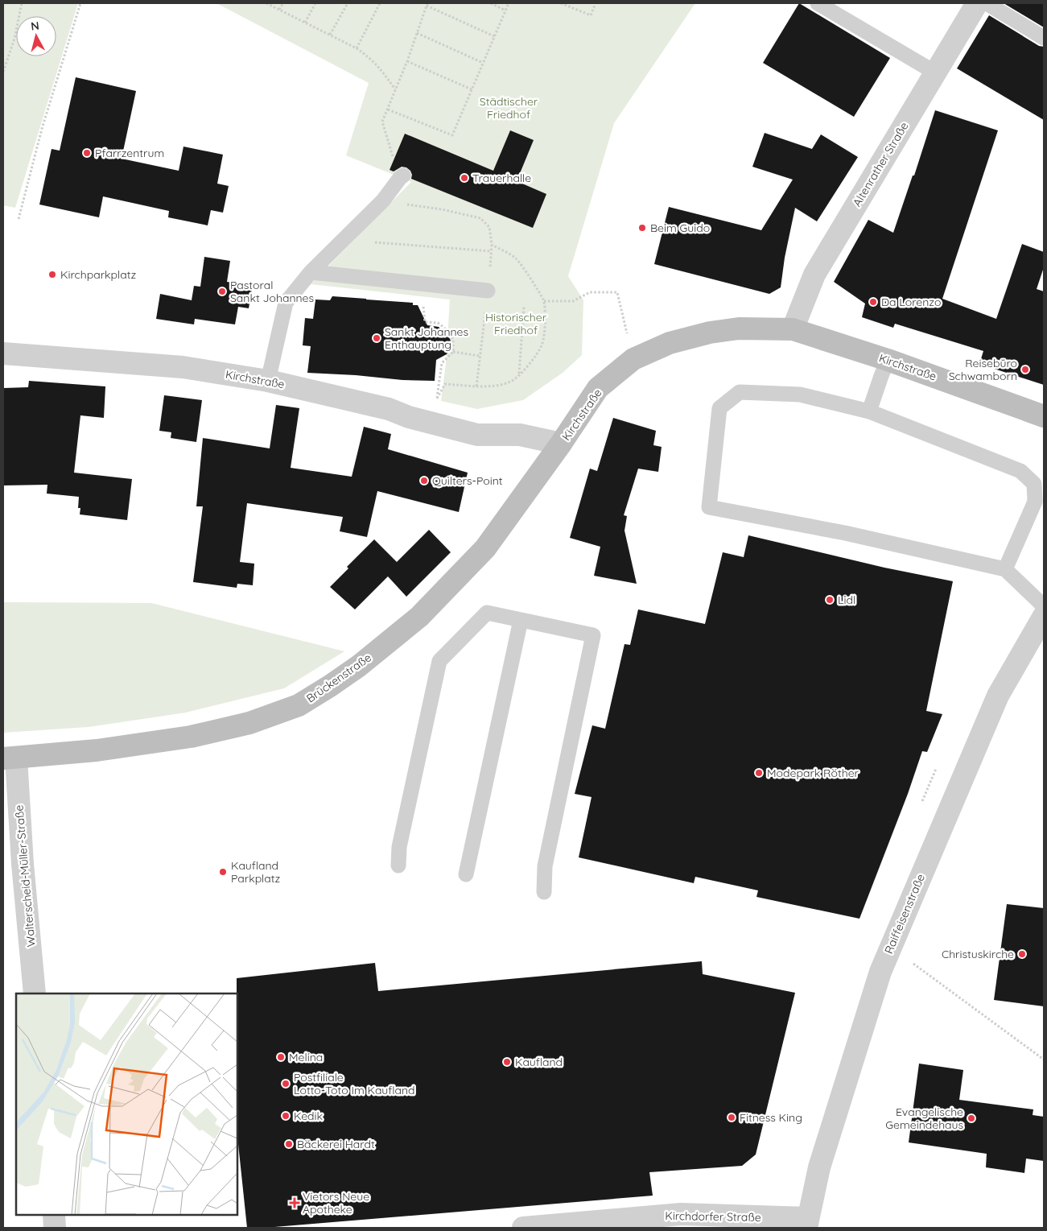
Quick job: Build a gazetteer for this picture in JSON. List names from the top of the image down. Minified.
{"streets":{"street":["Altenrather Straße","Kirchstraße","Brückenstraße","Walterscheid-Müller-Straße","Raiffeisenstraße","Kirchdorfer Straße"]},"crossings":[["Altenrather Straße","Kirchstraße"],["Kirchstraße","Brückenstraße"],["Brückenstraße","Walterscheid-Müller-Straße"],["Raiffeisenstraße","Kirchdorfer Straße"]],"parks":["Städtischer Friedhof","Historischer Friedhof"],"places":{"other":["Pfarrzentrum","Trauerhalle","Beim Guido","Kirchparkplatz","Pastoral Sankt Johannes","Da Lorenzo","Sankt Johannes Enthauptung","Reisebüro Schwamborn","Quilters-Point","Lidl","Modepark Röther","Kaufland Parkplatz","Christuskirche","Melina","Kaufland","Postfiliale Lotto-Toto Im Kaufland","Kedik","Fitness King","Evangelische Gemeindehaus","Bäckerei Hardt"],"health":["Vietors Neue Apotheke"]},"north":"top"}
